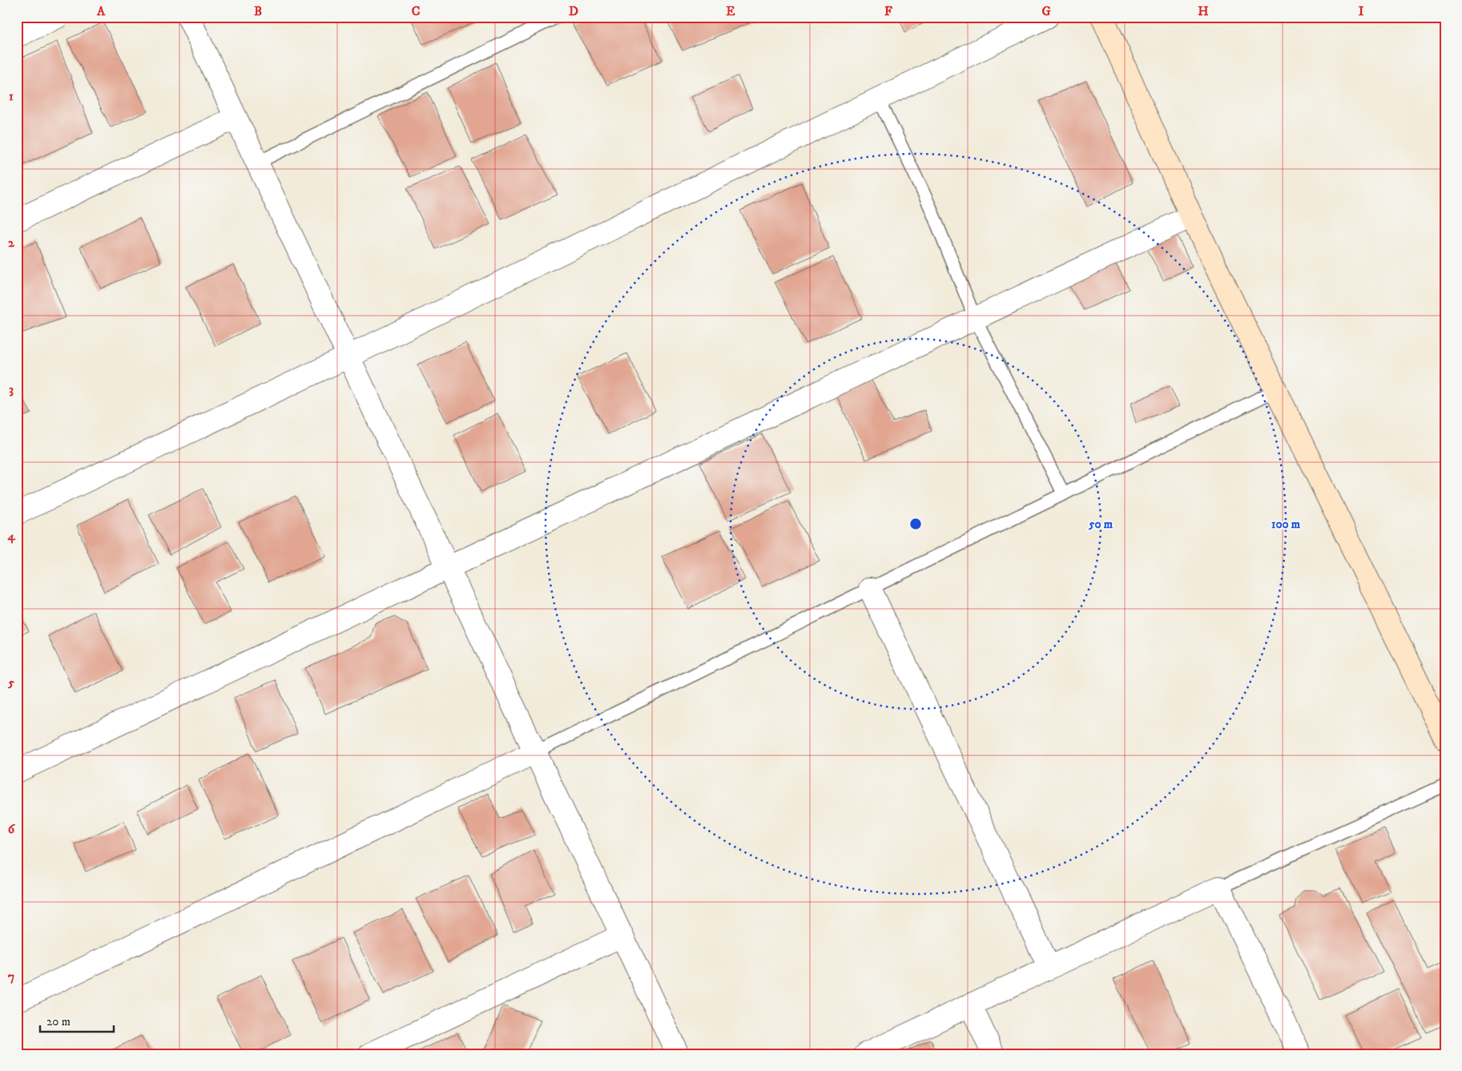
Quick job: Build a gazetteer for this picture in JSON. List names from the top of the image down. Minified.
{"scale_bar":"20 m","grid":{"columns":["A","B","C","D","E","F","G","H","I"],"rows":["1","2","3","4","5","6","7"]},"rings":["50 m","100 m"]}
